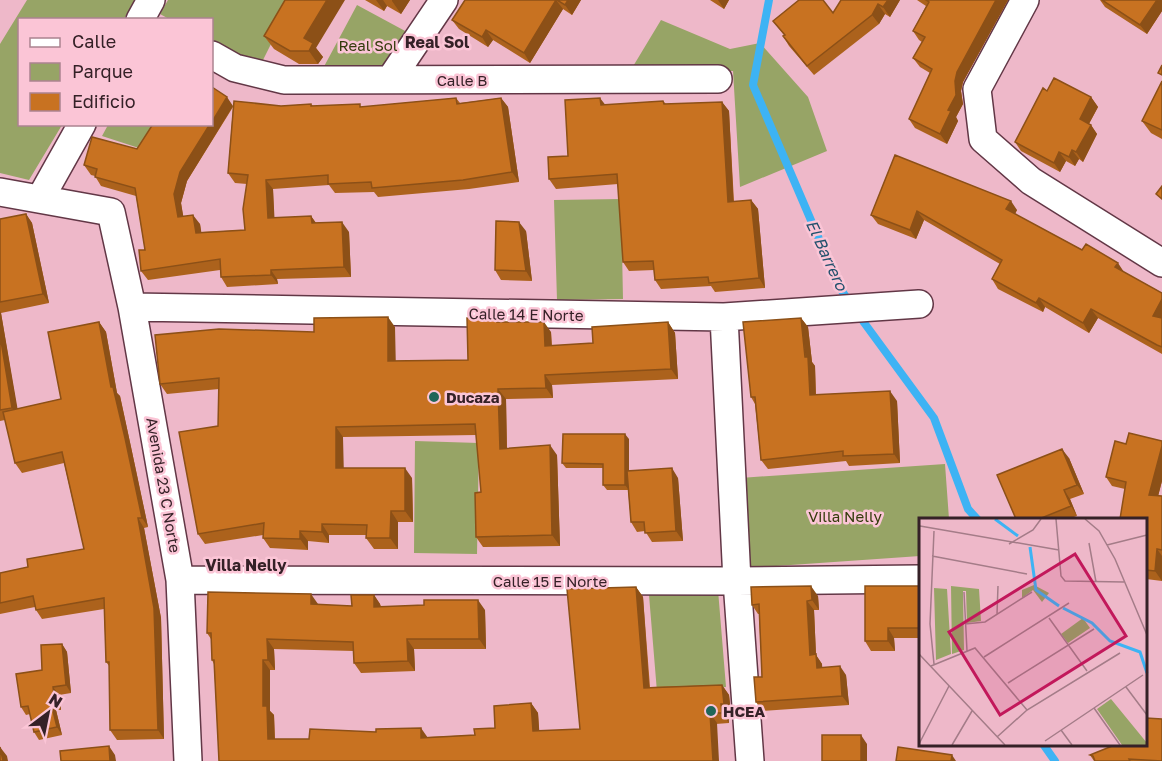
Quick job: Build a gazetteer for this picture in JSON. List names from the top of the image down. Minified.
{"streets":{"street":["Calle B","Calle 14 E Norte","Avenida 23 C Norte","Calle 15 E Norte"]},"crossings":[["Calle 14 E Norte","Avenida 23 C Norte"],["Avenida 23 C Norte","Calle 15 E Norte"]],"districts":["Real Sol","Villa Nelly"],"water":["El Barrero"],"parks":["Real Sol","Villa Nelly"],"places":["Ducaza","HCEA"],"legend":["Calle","Parque","Edificio"],"north":"top right"}
